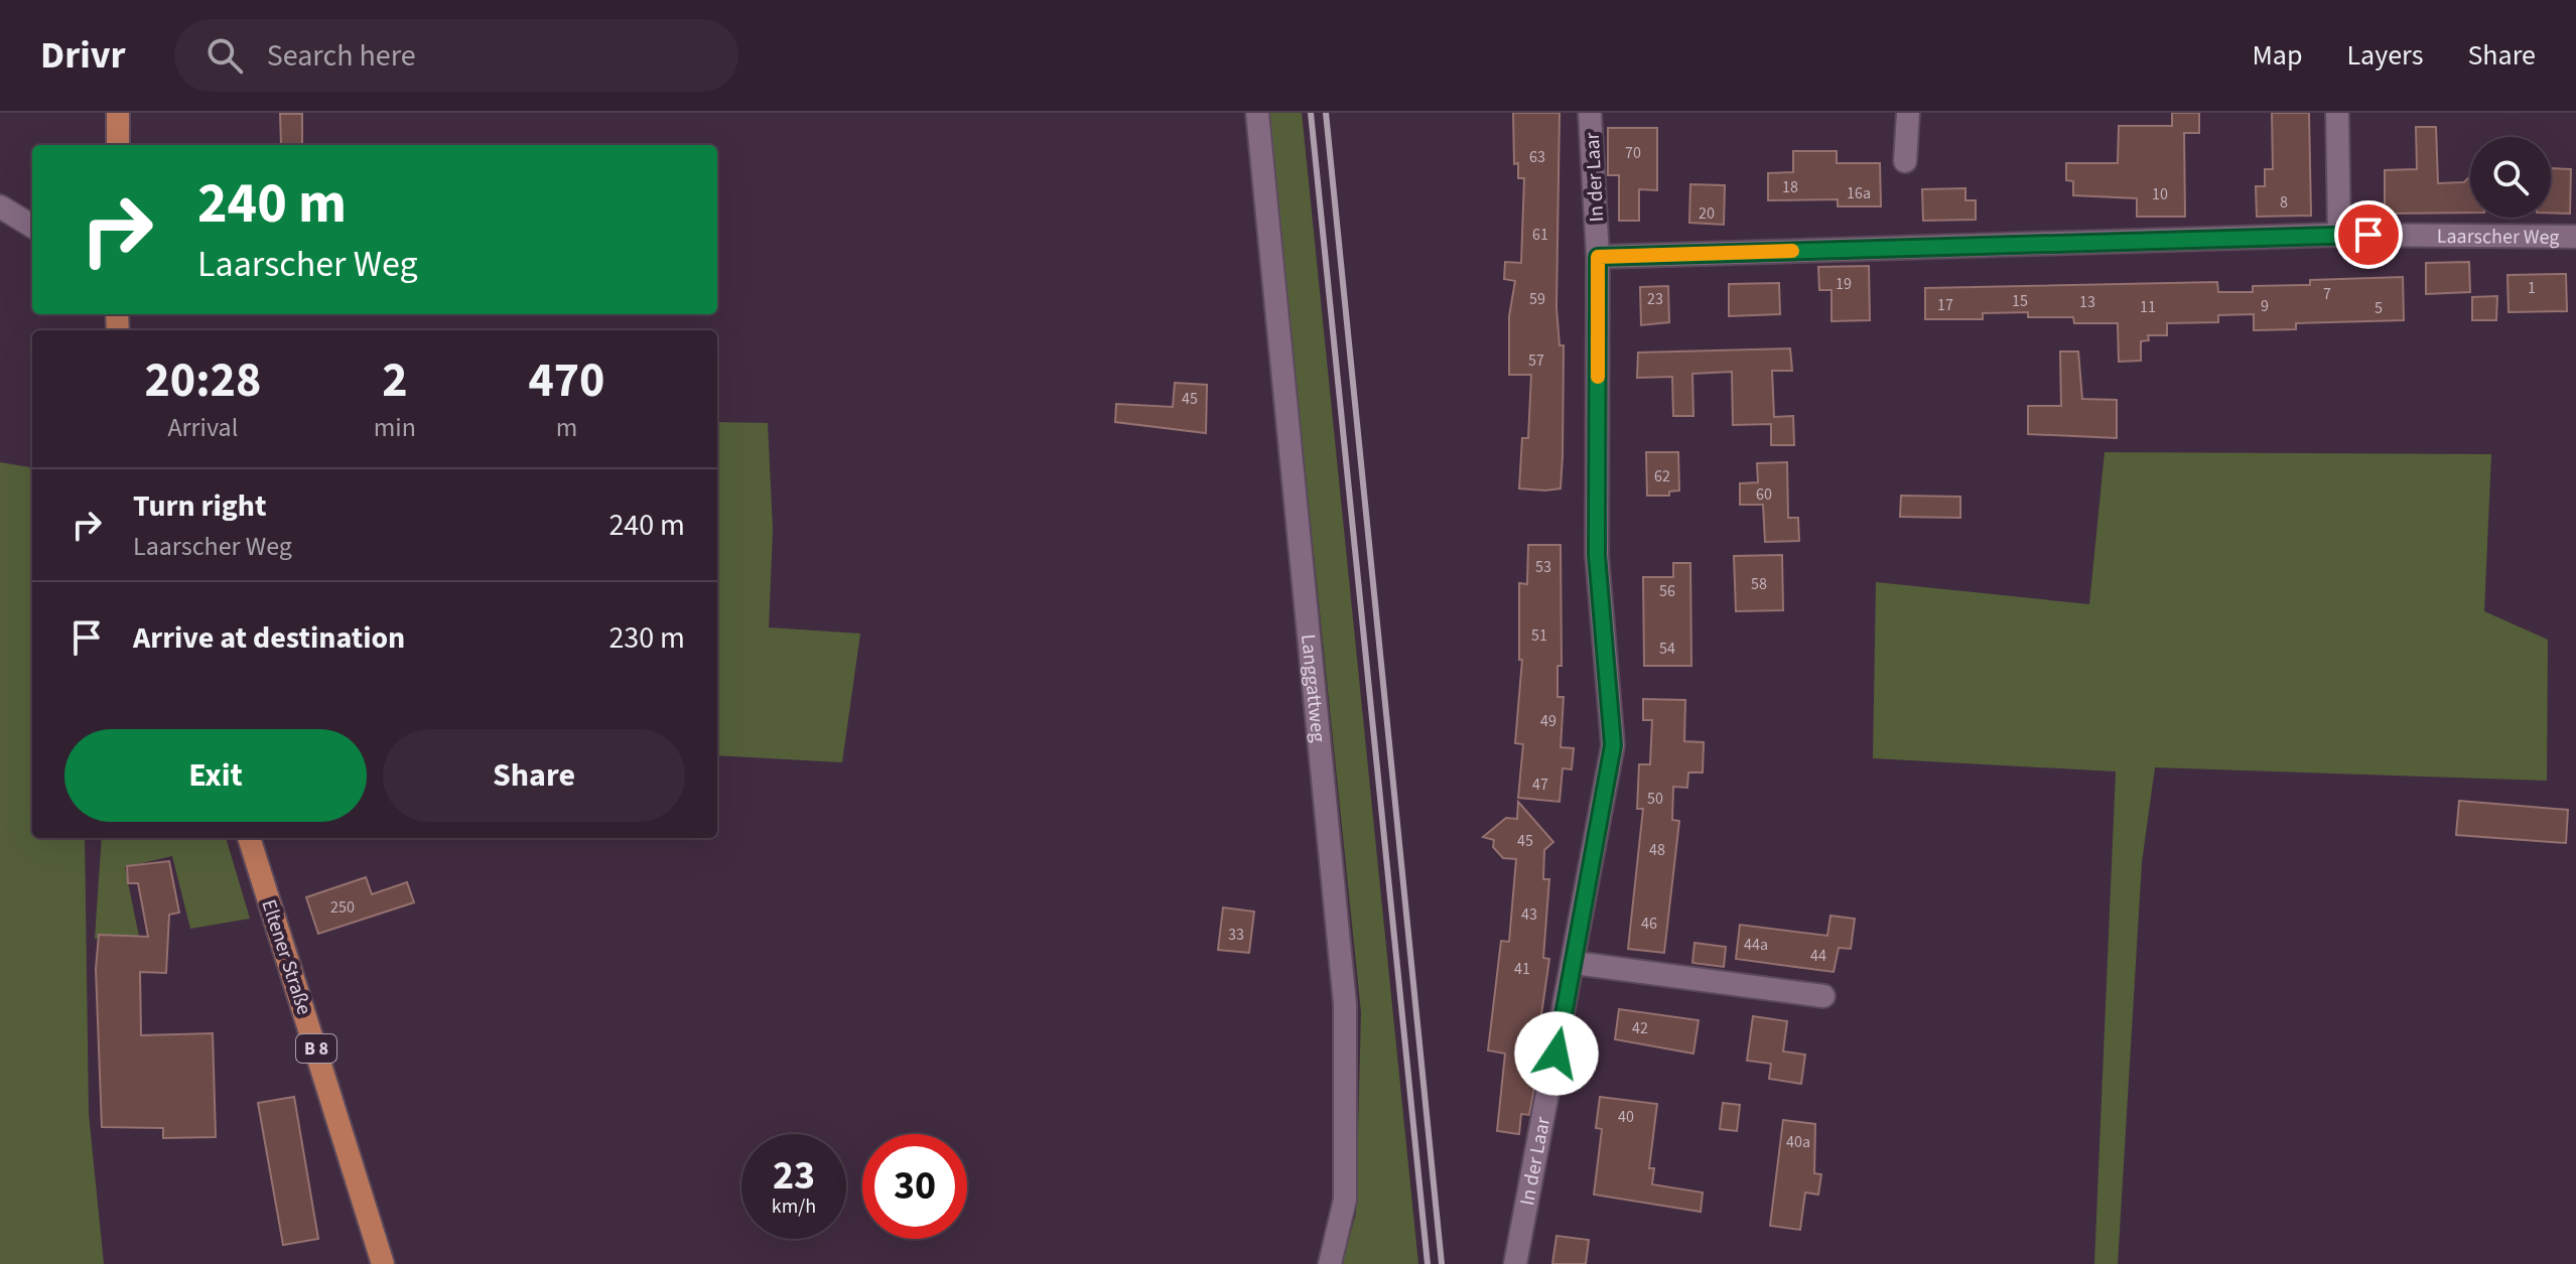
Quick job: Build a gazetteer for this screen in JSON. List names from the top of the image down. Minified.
{"streets":{"main road":["Eltener Straße","B 8"],"street":["In der Laar","Laarscher Weg","Langgattweg"]},"crossings":[["In der Laar","Laarscher Weg"]],"house_numbers":["70","63","18","16a","10","8","20","61","19","1","7","59","23","15","13","17","9","11","5","57","45","62","60","53","58","56","51","54","49","47","50","45","48","250","43","46","33","44a","44","41","42","40","40a"],"page":{"header":"Drivr","search":"Search here","nav":["Map","Layers","Share"],"turn":["240 m","Laarscher Weg"],"eta":["20:28","Arrival","2","min","470","m"],"list":[{"name":"Turn right","note":"Laarscher Weg","value":"240 m"},{"name":"Arrive at destination","value":"230 m"}],"buttons":["Exit","Share"],"speed":"23 km/h","limit":"30"}}
